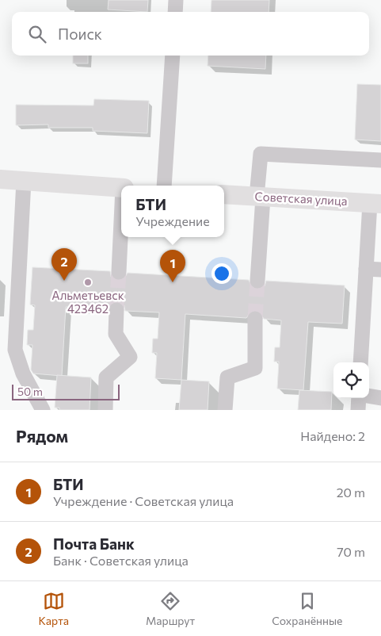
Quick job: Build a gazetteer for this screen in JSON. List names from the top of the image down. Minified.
{"streets":{"main road":["Советская улица"]},"places":["Альметьевск 423462"],"scale_bar":"50 m","page":{"search":"Поиск","popup":["БТИ","Учреждение"],"pins":["2","1"],"scale":"50 m","heading":["Рядом","Найдено: 2"],"list":[{"mark":"1","name":"БТИ","note":"Учреждение · Советская улица","value":"20 m"},{"mark":"2","name":"Почта Банк","note":"Банк · Советская улица","value":"70 m"}],"nav":["Карта","Маршрут","Сохранённые"]}}
